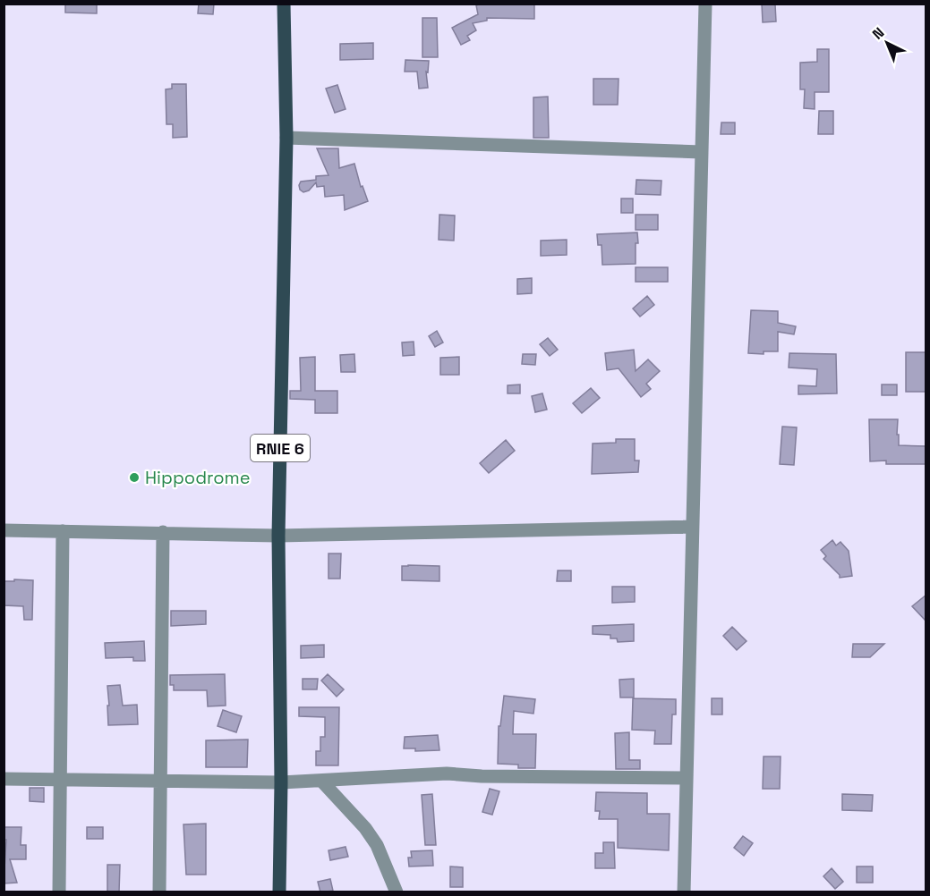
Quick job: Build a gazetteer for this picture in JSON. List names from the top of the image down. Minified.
{"streets":{"main road":["RNIE 6"]},"places":["Hippodrome"],"north":"top left"}
